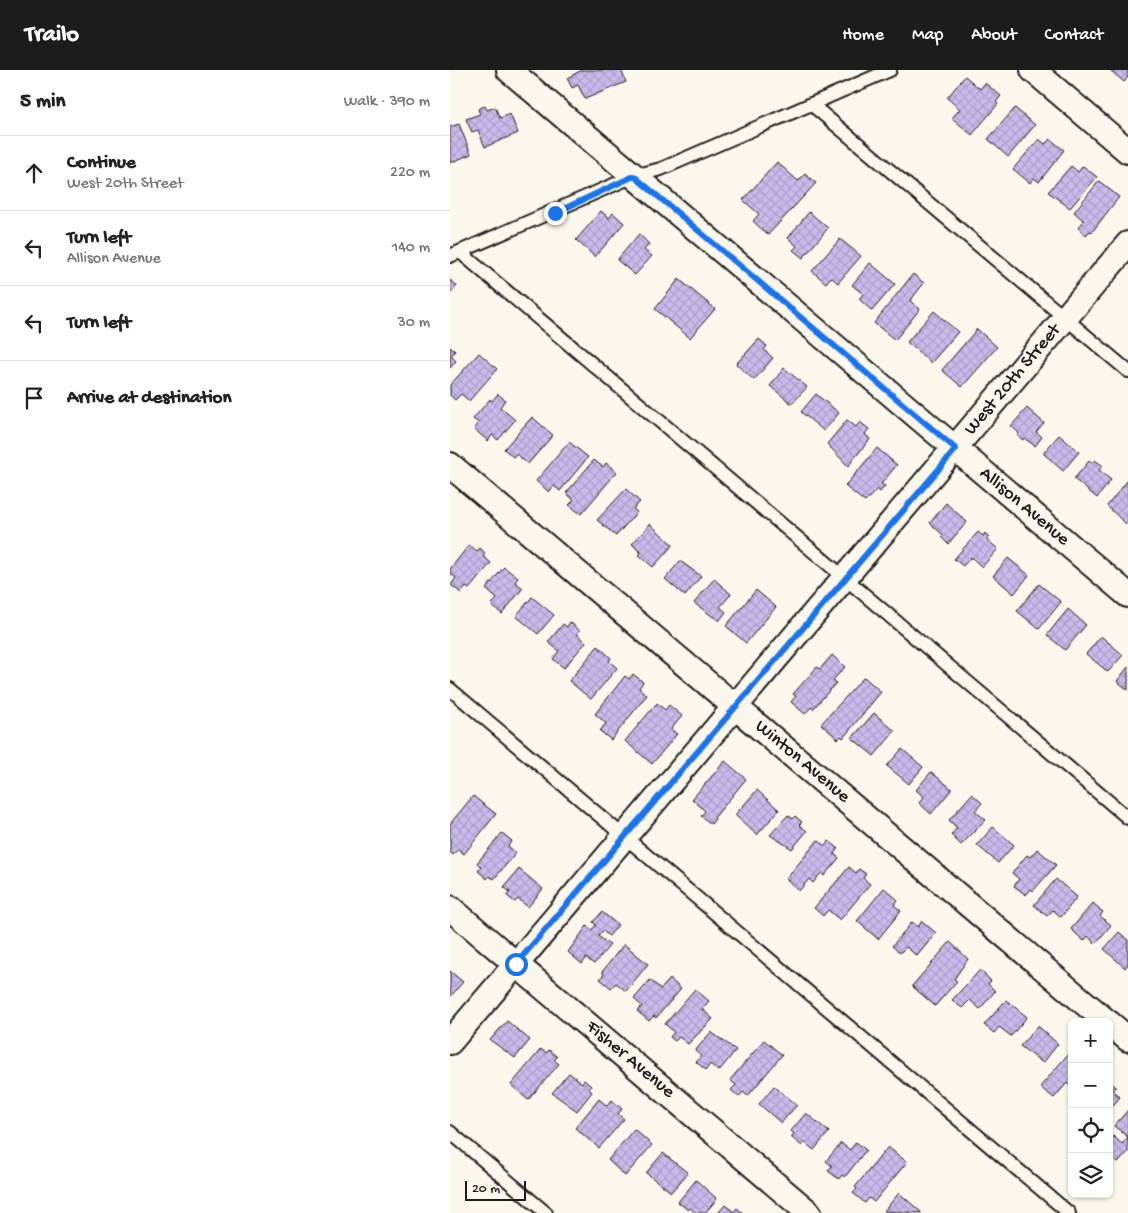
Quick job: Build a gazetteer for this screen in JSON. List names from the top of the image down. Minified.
{"streets":{"street":["West 20th Street","Allison Avenue","Winton Avenue","Fisher Avenue"]},"crossings":[["West 20th Street","Allison Avenue"],["West 20th Street","Winton Avenue"],["West 20th Street","Fisher Avenue"]],"scale_bar":"20 m","page":{"header":"Trailo","nav":["Home","Map","About","Contact"],"heading":["5 min","Walk · 390 m"],"list":[["Continue","West 20th Street","220 m"],["Turn left","Allison Avenue","140 m"],["Turn left","30 m"],"Arrive at destination"],"map_buttons":["+","−"],"scale":"20 m"}}
